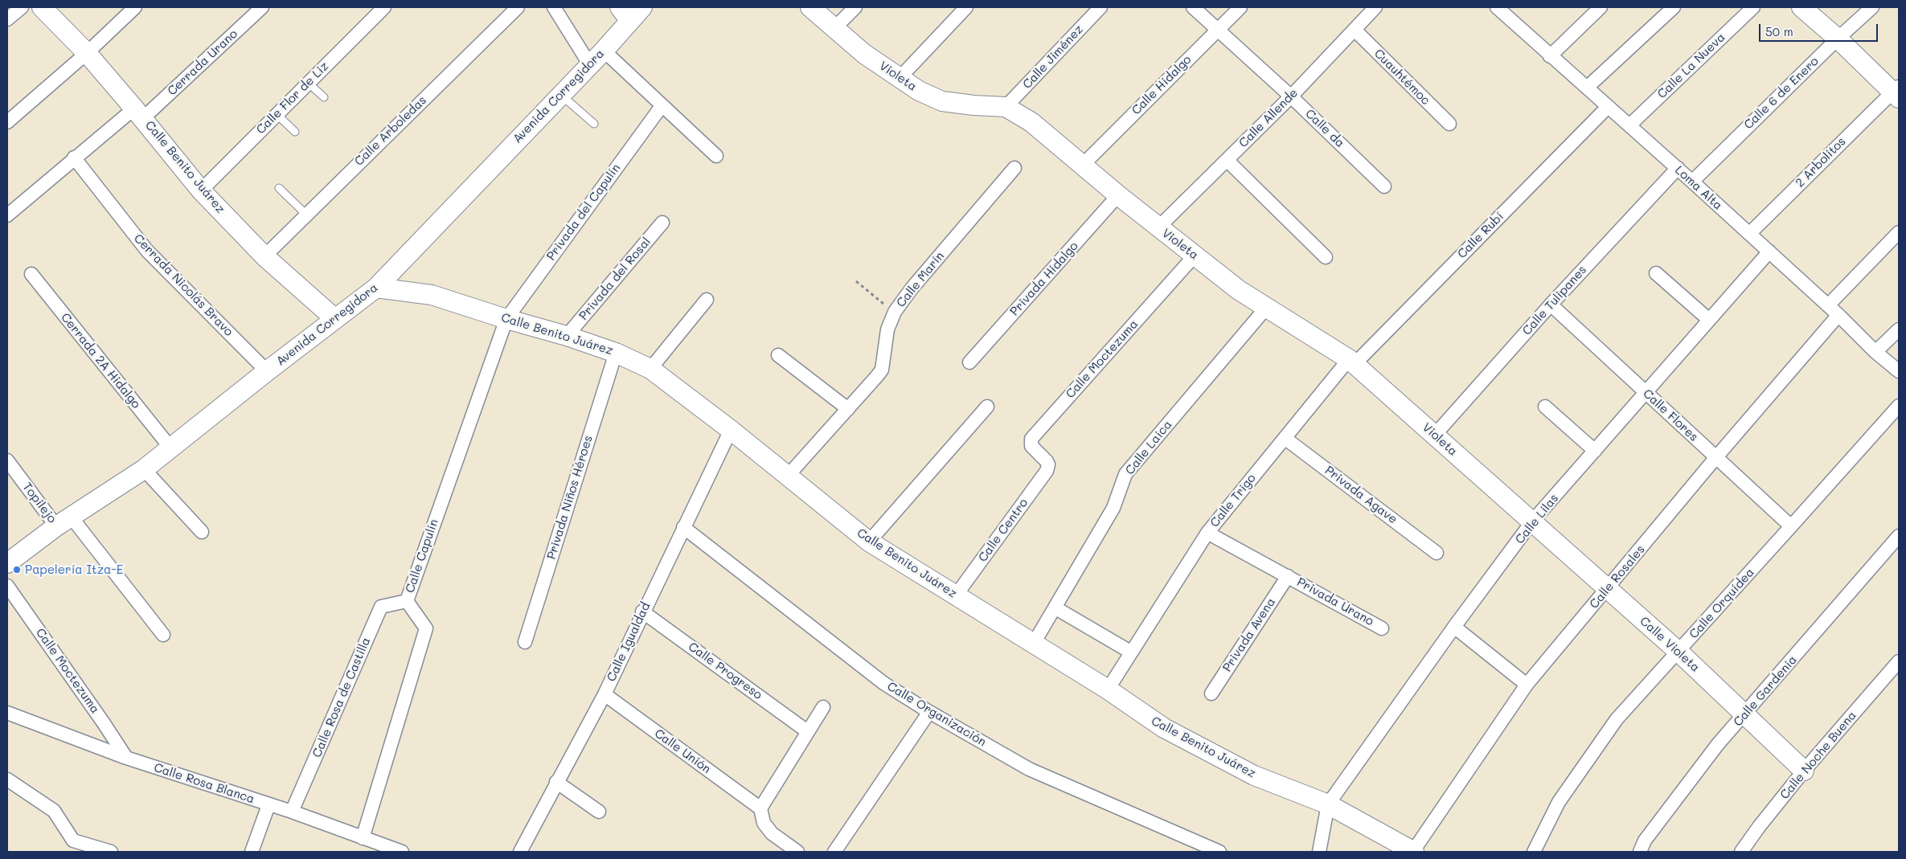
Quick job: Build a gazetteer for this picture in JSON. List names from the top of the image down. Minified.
{"streets":{"street":["Calle Jiménez","Cerrada Urano","Calle La Nueva","Violeta","Cuauhtémoc","Calle Hidalgo","Calle 6 de Enero","Avenida Corregidora","Calle Flor de Liz","Calle Allende","Calle da","Calle Arboledas","2 Arbolitos","Calle Benito Juárez","Loma Alta","Privada del Capulín","Calle Rubí","Privada del Rosal","Privada Hidalgo","Calle Marín","Cerrada Nicolás Bravo","Calle Tulipanes","Calle Moctezuma","Cerrada 2A Hidalgo","Calle Flores","Calle Laica","Privada Agave","Privada Niños Héroes","Calle Trigo","Topilejo","Calle Lilas","Calle Centro","Calle Capulín","Calle Rosales","Privada Urano","Calle Orquídea","Privada Avena","Calle Igualdad","Calle Violeta","Calle Progreso","Calle Gardenia","Calle Rosa de Castilla","Calle Organización","Calle Unión","Calle Noche Buena","Calle Rosa Blanca"]},"crossings":[["Calle Jiménez","Violeta"],["Cerrada Urano","Calle Benito Juárez"],["Cerrada Urano","Cerrada Nicolás Bravo"],["Calle La Nueva","Loma Alta"],["Violeta","Calle Hidalgo"],["Violeta","Calle Allende"],["Violeta","Calle Rubí"],["Violeta","Privada Hidalgo"],["Violeta","Calle Tulipanes"],["Violeta","Calle Moctezuma"],["Violeta","Calle Laica"],["Violeta","Calle Trigo"],["Violeta","Calle Lilas"],["Violeta","Calle Violeta"],["Cuauhtémoc","Calle Allende"],["Calle Hidalgo","Calle da"],["Calle 6 de Enero","Loma Alta"],["Avenida Corregidora","Calle Benito Juárez"],["Avenida Corregidora","Cerrada Nicolás Bravo"],["Avenida Corregidora","Cerrada 2A Hidalgo"],["Avenida Corregidora","Topilejo"],["Calle Flor de Liz","Calle Benito Juárez"],["Calle Allende","Calle da"],["Calle Arboledas","Calle Benito Juárez"],["2 Arbolitos","Loma Alta"],["Calle Benito Juárez","Privada del Capulín"],["Calle Benito Juárez","Privada del Rosal"],["Calle Benito Juárez","Calle Marín"],["Calle Benito Juárez","Calle Laica"],["Calle Benito Juárez","Privada Niños Héroes"],["Calle Benito Juárez","Calle Trigo"],["Calle Benito Juárez","Calle Lilas"],["Calle Benito Juárez","Calle Centro"],["Calle Benito Juárez","Calle Capulín"],["Calle Benito Juárez","Calle Rosales"],["Calle Benito Juárez","Calle Igualdad"],["Loma Alta","Calle Rubí"],["Loma Alta","Calle Tulipanes"],["Loma Alta","Calle Lilas"],["Loma Alta","Calle Rosales"],["Privada del Capulín","Calle Capulín"],["Calle Rubí","Calle Trigo"],["Calle Tulipanes","Calle Flores"],["Calle Moctezuma","Calle Centro"],["Calle Moctezuma","Calle Rosa Blanca"],["Calle Flores","Calle Lilas"],["Calle Flores","Calle Rosales"],["Calle Flores","Calle Orquídea"],["Privada Agave","Calle Trigo"],["Calle Trigo","Privada Urano"],["Calle Lilas","Calle Violeta"],["Calle Capulín","Calle Rosa de Castilla"],["Calle Capulín","Calle Rosa Blanca"],["Calle Rosales","Calle Violeta"],["Privada Urano","Privada Avena"],["Calle Orquídea","Calle Violeta"],["Calle Igualdad","Calle Progreso"],["Calle Igualdad","Calle Organización"],["Calle Igualdad","Calle Unión"],["Calle Violeta","Calle Gardenia"],["Calle Violeta","Calle Noche Buena"],["Calle Rosa de Castilla","Calle Rosa Blanca"]],"places":["Papelería Itza-E"],"scale_bar":"50 m"}
